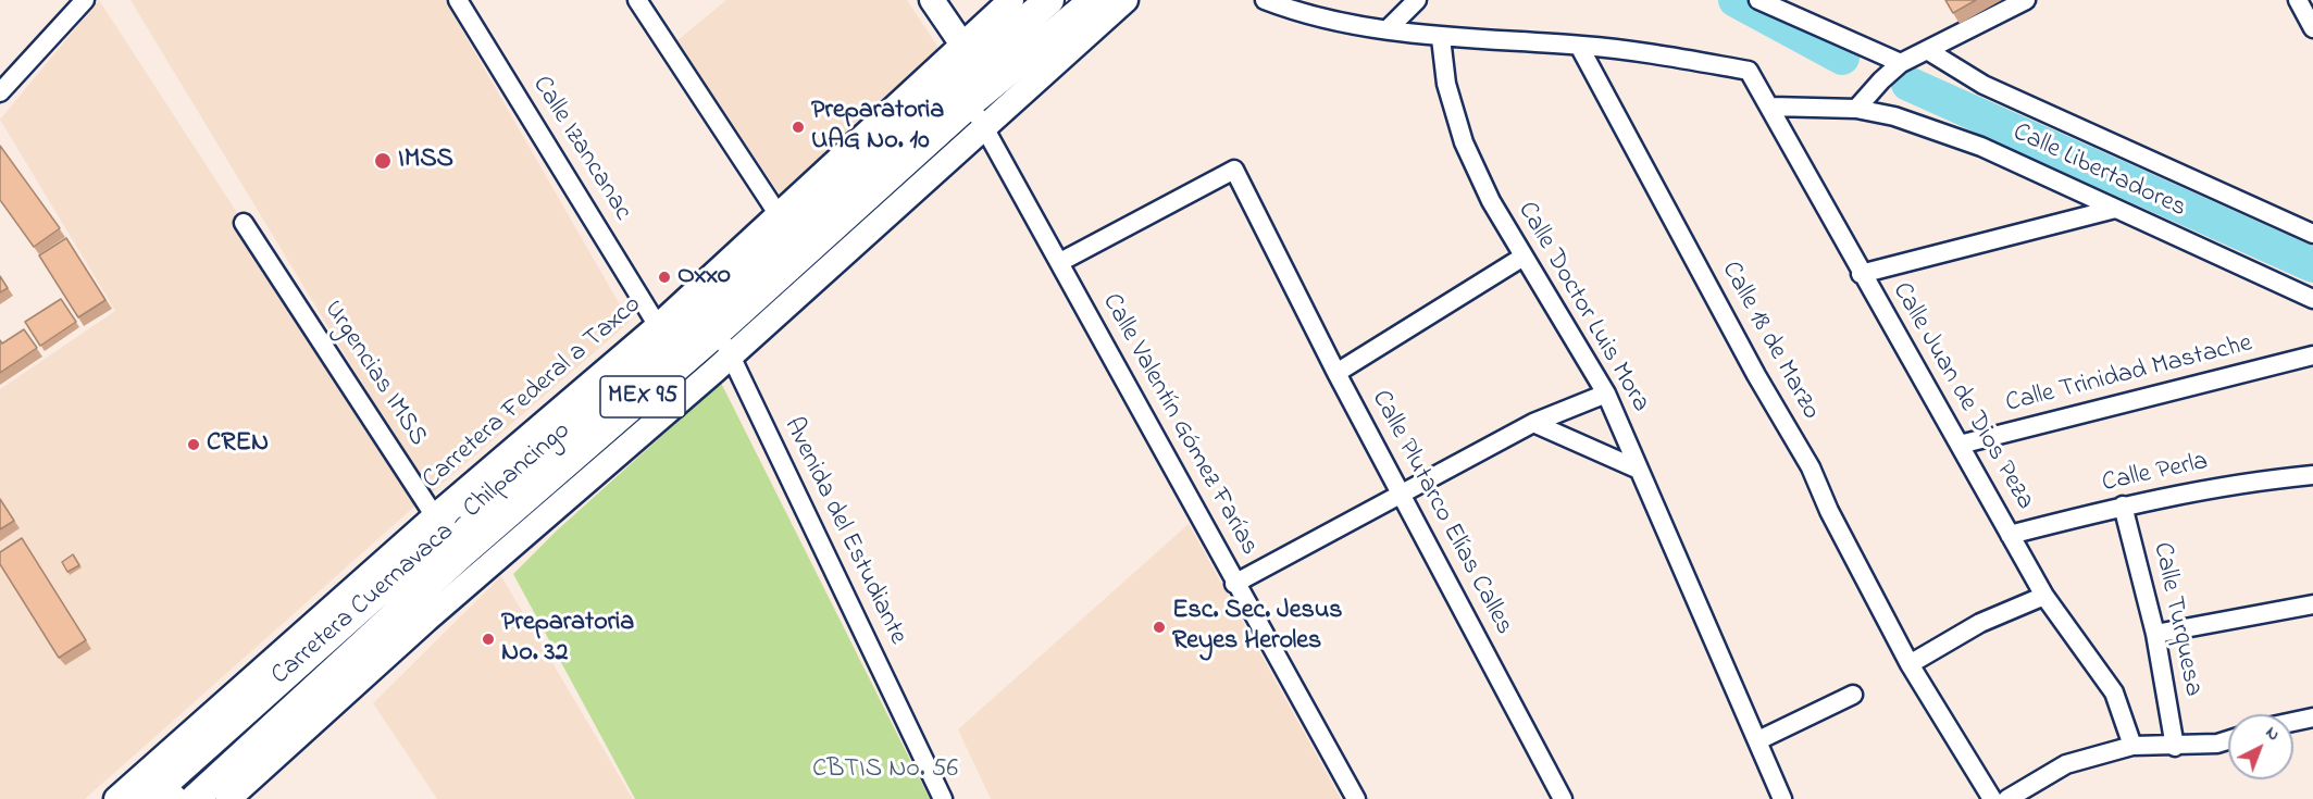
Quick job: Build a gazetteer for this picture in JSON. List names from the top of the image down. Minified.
{"streets":{"main road":["MEX 95","Carretera Cuernavaca - Chilpancingo"],"street":["Calle Izancanac","Calle Libertadores","Calle Doctor Luis Mora","Calle 18 de Marzo","Urgencias IMSS","Calle Trinidad Mastache","Carretera Federal a Taxco","Calle Juan de Dios Peza","Calle Valentín Gómez Farías","Calle Perla","Calle Plutarco Elías Calles","Avenida del Estudiante","Calle Turquesa"]},"crossings":[["Calle Izancanac","Carretera Federal a Taxco"],["Calle Libertadores","Calle Juan de Dios Peza"],["Calle 18 de Marzo","Calle Juan de Dios Peza"],["Urgencias IMSS","Carretera Federal a Taxco"],["Urgencias IMSS","Carretera Cuernavaca - Chilpancingo"],["Calle Trinidad Mastache","Calle Juan de Dios Peza"],["Carretera Federal a Taxco","Avenida del Estudiante"],["Carretera Federal a Taxco","Carretera Cuernavaca - Chilpancingo"],["Calle Juan de Dios Peza","Calle Perla"],["Calle Valentín Gómez Farías","Calle Plutarco Elías Calles"],["Calle Valentín Gómez Farías","Carretera Cuernavaca - Chilpancingo"],["Calle Perla","Calle Turquesa"],["Avenida del Estudiante","Carretera Cuernavaca - Chilpancingo"]],"parks":["CBTIS No. 56"],"places":["Preparatoria UAG No. 10","IMSS","Oxxo","CREN","Esc. Sec. Jesus Reyes Heroles","Preparatoria No. 32"],"north":"top right"}
